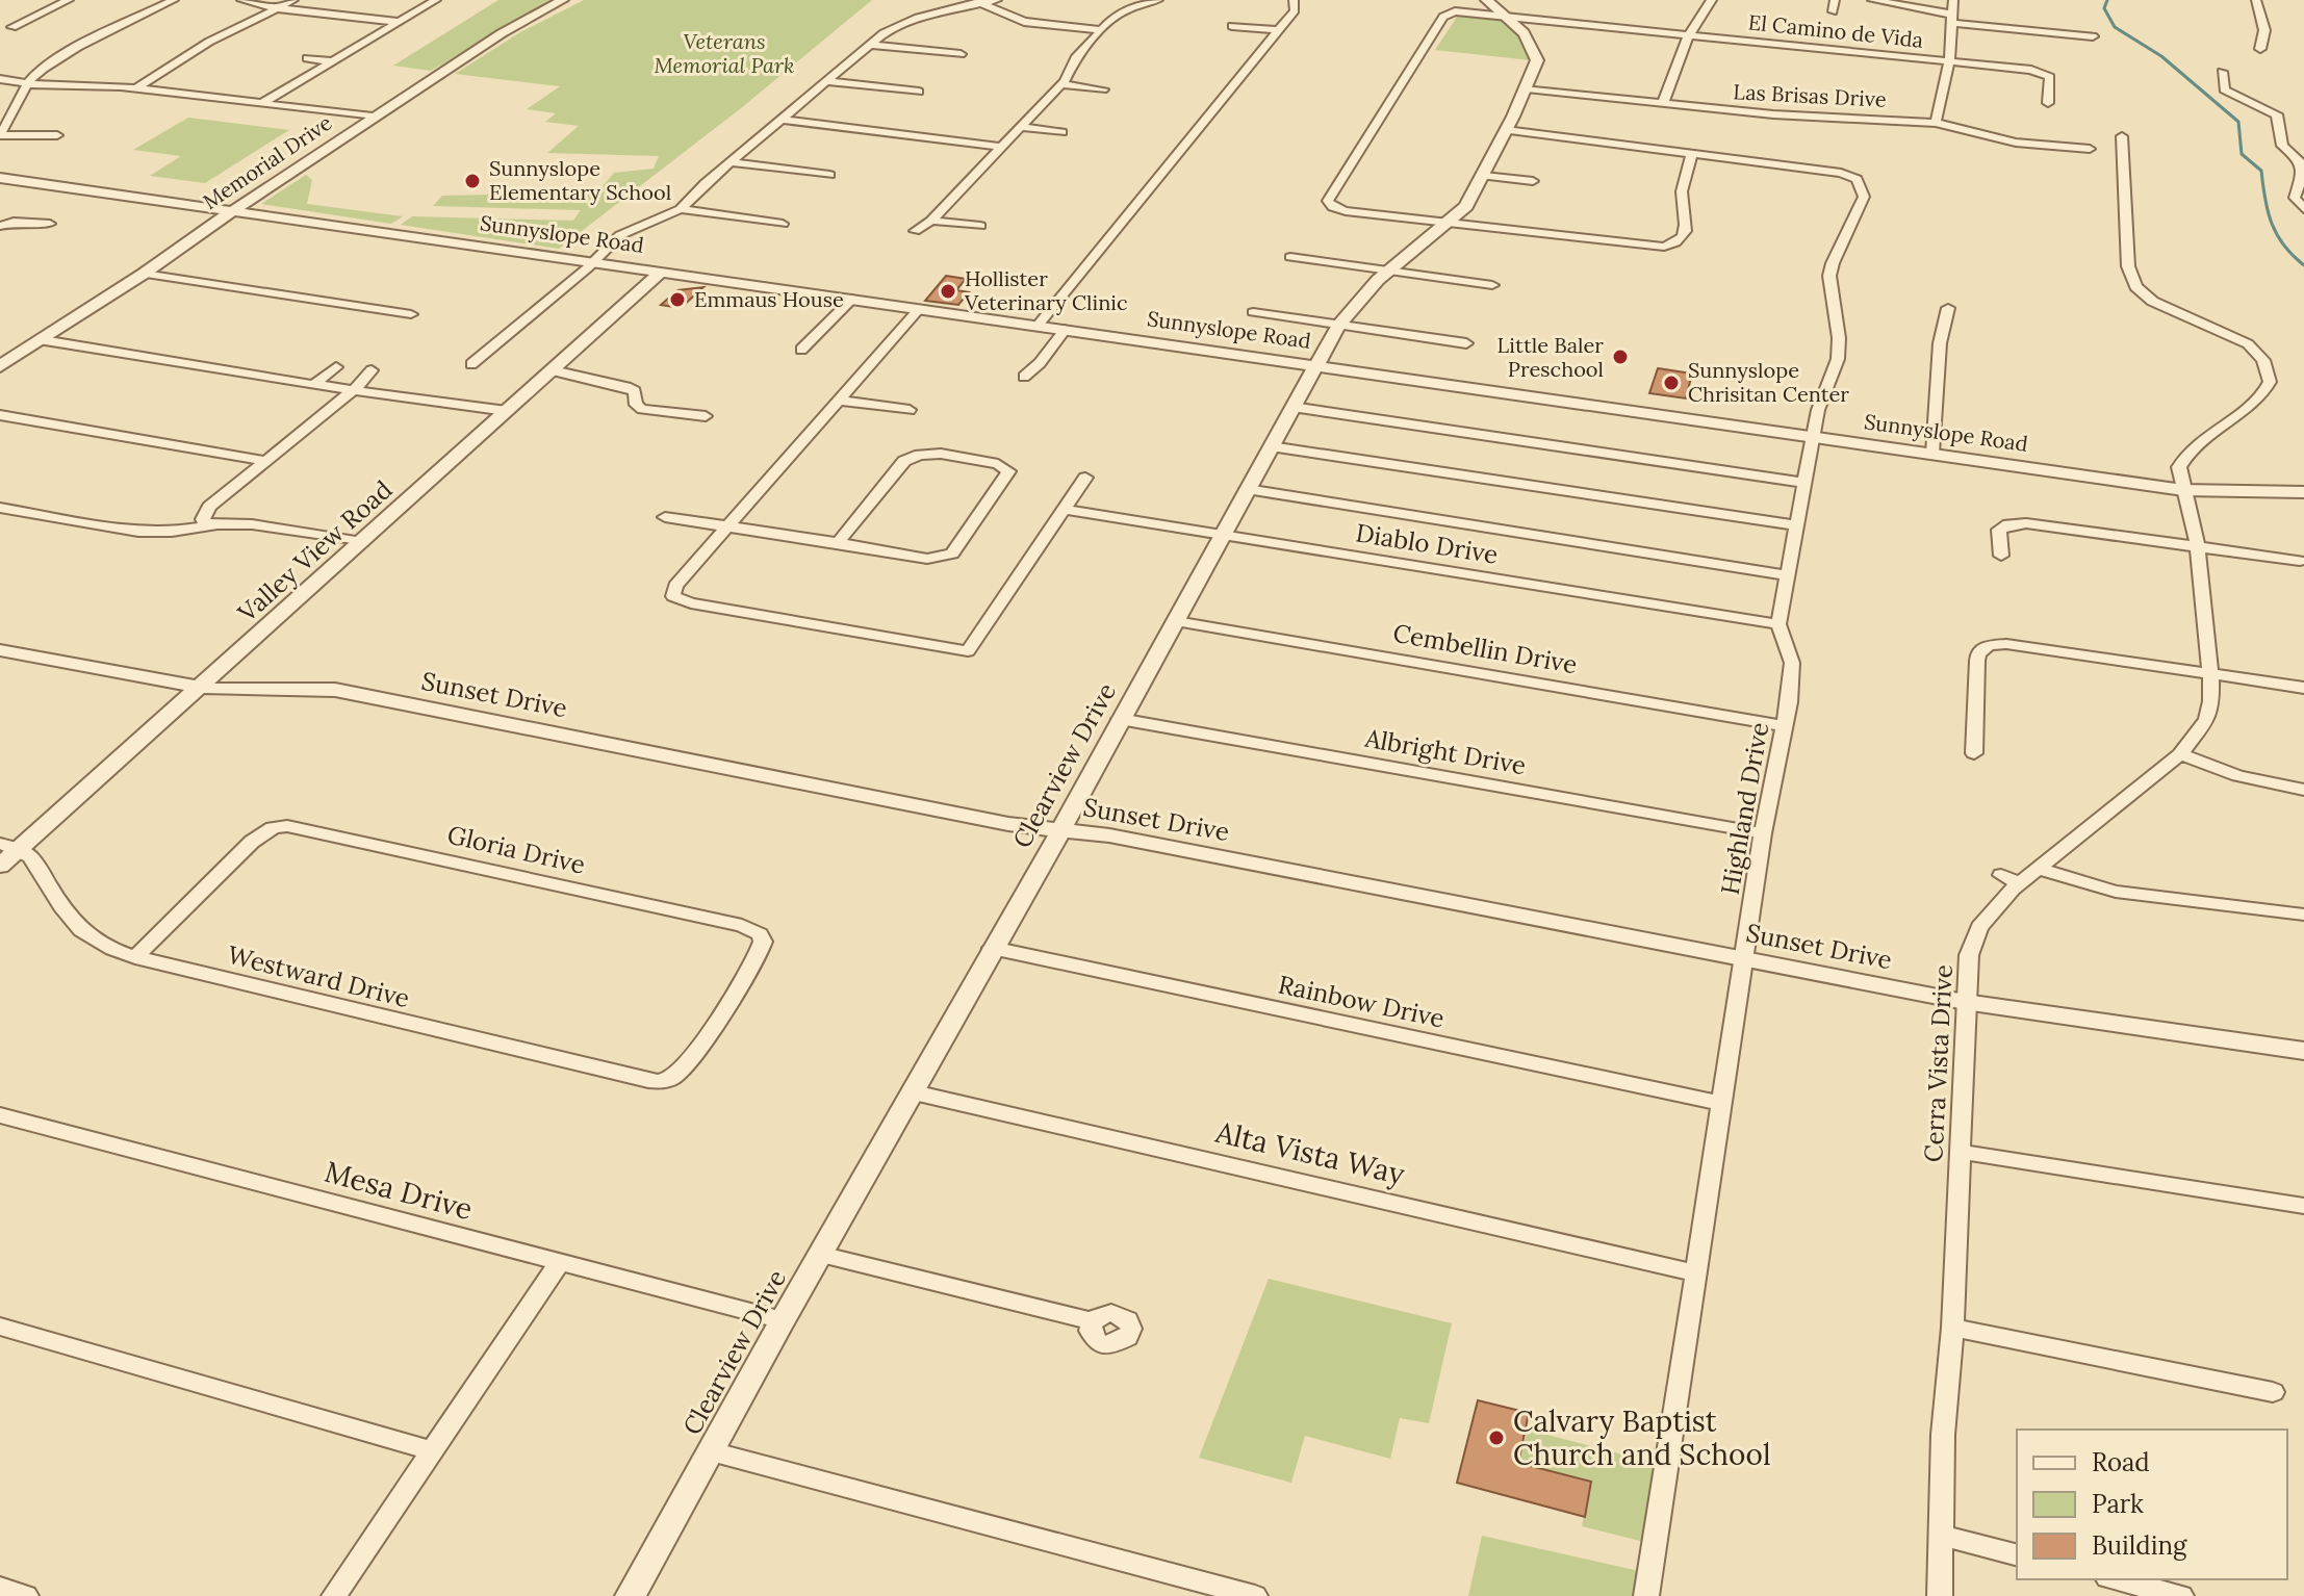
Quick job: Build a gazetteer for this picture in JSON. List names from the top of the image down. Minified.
{"streets":{"street":["El Camino de Vida","Las Brisas Drive","Memorial Drive","Sunnyslope Road","Diablo Drive","Valley View Road","Cembellin Drive","Sunset Drive","Albright Drive","Clearview Drive","Highland Drive","Gloria Drive","Westward Drive","Rainbow Drive","Cerra Vista Drive","Alta Vista Way","Mesa Drive"]},"crossings":[["El Camino de Vida","Clearview Drive"],["Las Brisas Drive","Clearview Drive"],["Memorial Drive","Sunnyslope Road"],["Sunnyslope Road","Valley View Road"],["Sunnyslope Road","Clearview Drive"],["Sunnyslope Road","Cerra Vista Drive"],["Diablo Drive","Clearview Drive"],["Diablo Drive","Highland Drive"],["Valley View Road","Sunset Drive"],["Valley View Road","Westward Drive"],["Cembellin Drive","Clearview Drive"],["Cembellin Drive","Highland Drive"],["Sunset Drive","Clearview Drive"],["Sunset Drive","Highland Drive"],["Sunset Drive","Cerra Vista Drive"],["Albright Drive","Clearview Drive"],["Albright Drive","Highland Drive"],["Clearview Drive","Rainbow Drive"],["Clearview Drive","Alta Vista Way"],["Clearview Drive","Mesa Drive"],["Highland Drive","Rainbow Drive"],["Highland Drive","Alta Vista Way"],["Gloria Drive","Westward Drive"]],"parks":["Veterans Memorial Park"],"places":["Sunnyslope Elementary School","Hollister Veterinary Clinic","Emmaus House","Little Baler Preschool","Sunnyslope Chrisitan Center","Calvary Baptist Church and School"],"legend":["Road","Park","Building"]}
